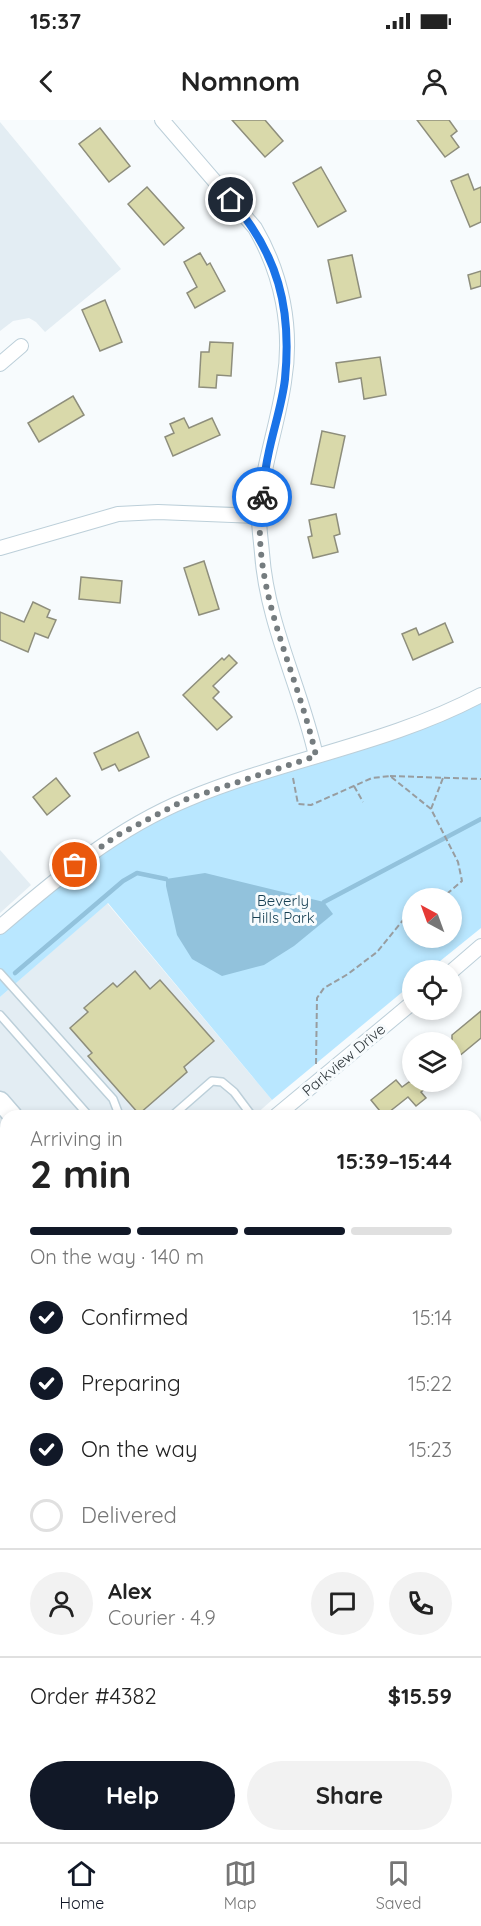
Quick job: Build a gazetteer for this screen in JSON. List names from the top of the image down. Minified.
{"streets":{"street":["Parkview Drive"]},"parks":["Beverly Hills Park"],"north":"top left","page":{"status":"15:37","header":"Nomnom","heading":["2 min","Arriving in","15:39–15:44"],"panel":["Alex","Courier · 4.9","Order #4382","$15.59"],"bar":"On the way · 140 m","list":[["Confirmed","15:14"],["Preparing","15:22"],["On the way","15:23"],"Delivered"],"buttons":["Help","Share"],"tabs":["Home","Map","Saved"]}}
